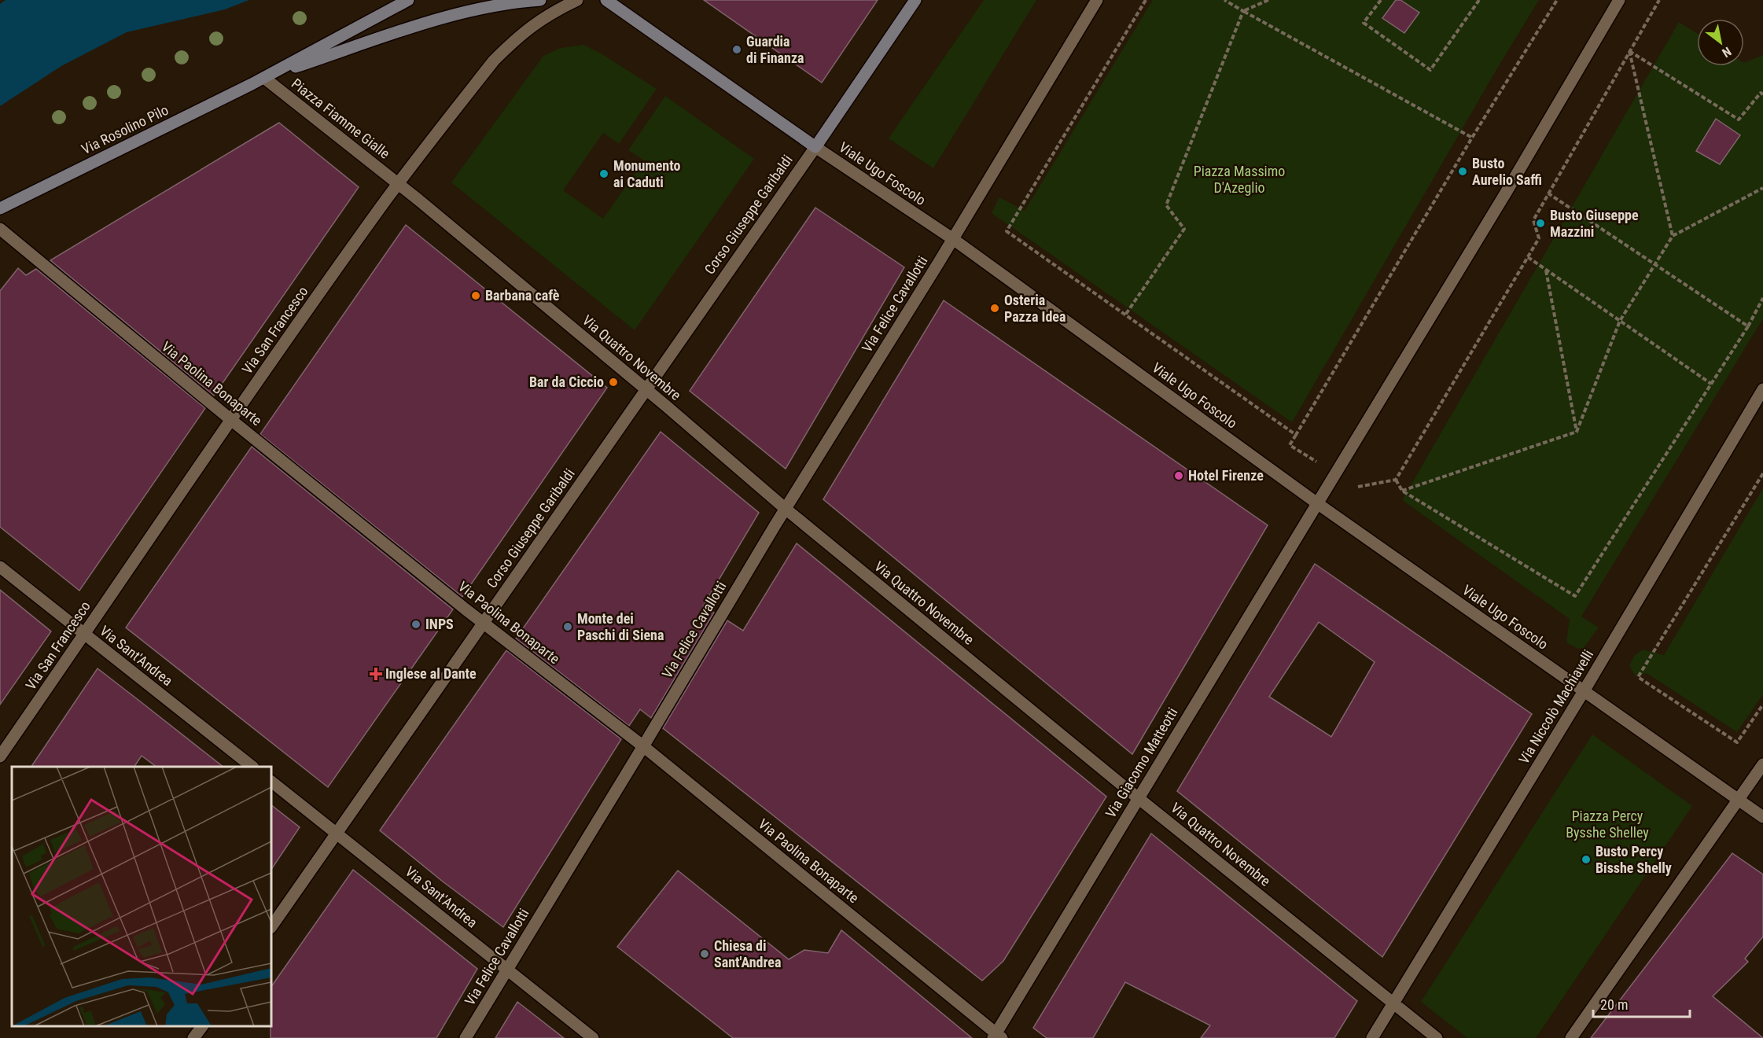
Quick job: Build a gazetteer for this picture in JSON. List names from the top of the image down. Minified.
{"streets":{"street":["Piazza Fiamme Gialle","Via Rosolino Pilo","Viale Ugo Foscolo","Corso Giuseppe Garibaldi","Via Felice Cavallotti","Via San Francesco","Via Quattro Novembre","Via Paolina Bonaparte","Via Sant'Andrea","Via Niccolò Machiavelli","Via Giacomo Matteotti"]},"crossings":[["Piazza Fiamme Gialle","Via Rosolino Pilo"],["Piazza Fiamme Gialle","Via San Francesco"],["Piazza Fiamme Gialle","Via Quattro Novembre"],["Viale Ugo Foscolo","Corso Giuseppe Garibaldi"],["Viale Ugo Foscolo","Via Felice Cavallotti"],["Viale Ugo Foscolo","Via Niccolò Machiavelli"],["Viale Ugo Foscolo","Via Giacomo Matteotti"],["Corso Giuseppe Garibaldi","Via Quattro Novembre"],["Corso Giuseppe Garibaldi","Via Paolina Bonaparte"],["Corso Giuseppe Garibaldi","Via Sant'Andrea"],["Via Felice Cavallotti","Via Quattro Novembre"],["Via Felice Cavallotti","Via Paolina Bonaparte"],["Via Felice Cavallotti","Via Sant'Andrea"],["Via San Francesco","Via Quattro Novembre"],["Via San Francesco","Via Paolina Bonaparte"],["Via San Francesco","Via Sant'Andrea"],["Via Quattro Novembre","Via Niccolò Machiavelli"],["Via Quattro Novembre","Via Giacomo Matteotti"],["Via Paolina Bonaparte","Via Giacomo Matteotti"]],"parks":["Piazza Massimo D'Azeglio","Piazza Percy Bysshe Shelley"],"places":{"other":["Guardia di Finanza","Busto Aurelio Saffi","Monumento ai Caduti","Busto Giuseppe Mazzini","Barbana cafè","Osteria Pazza Idea","Bar da Ciccio","Hotel Firenze","INPS","Monte dei Paschi di Siena","Busto Percy Bisshe Shelly","Chiesa di Sant'Andrea"],"health":["Inglese al Dante"]},"scale_bar":"20 m","north":"bottom right"}
